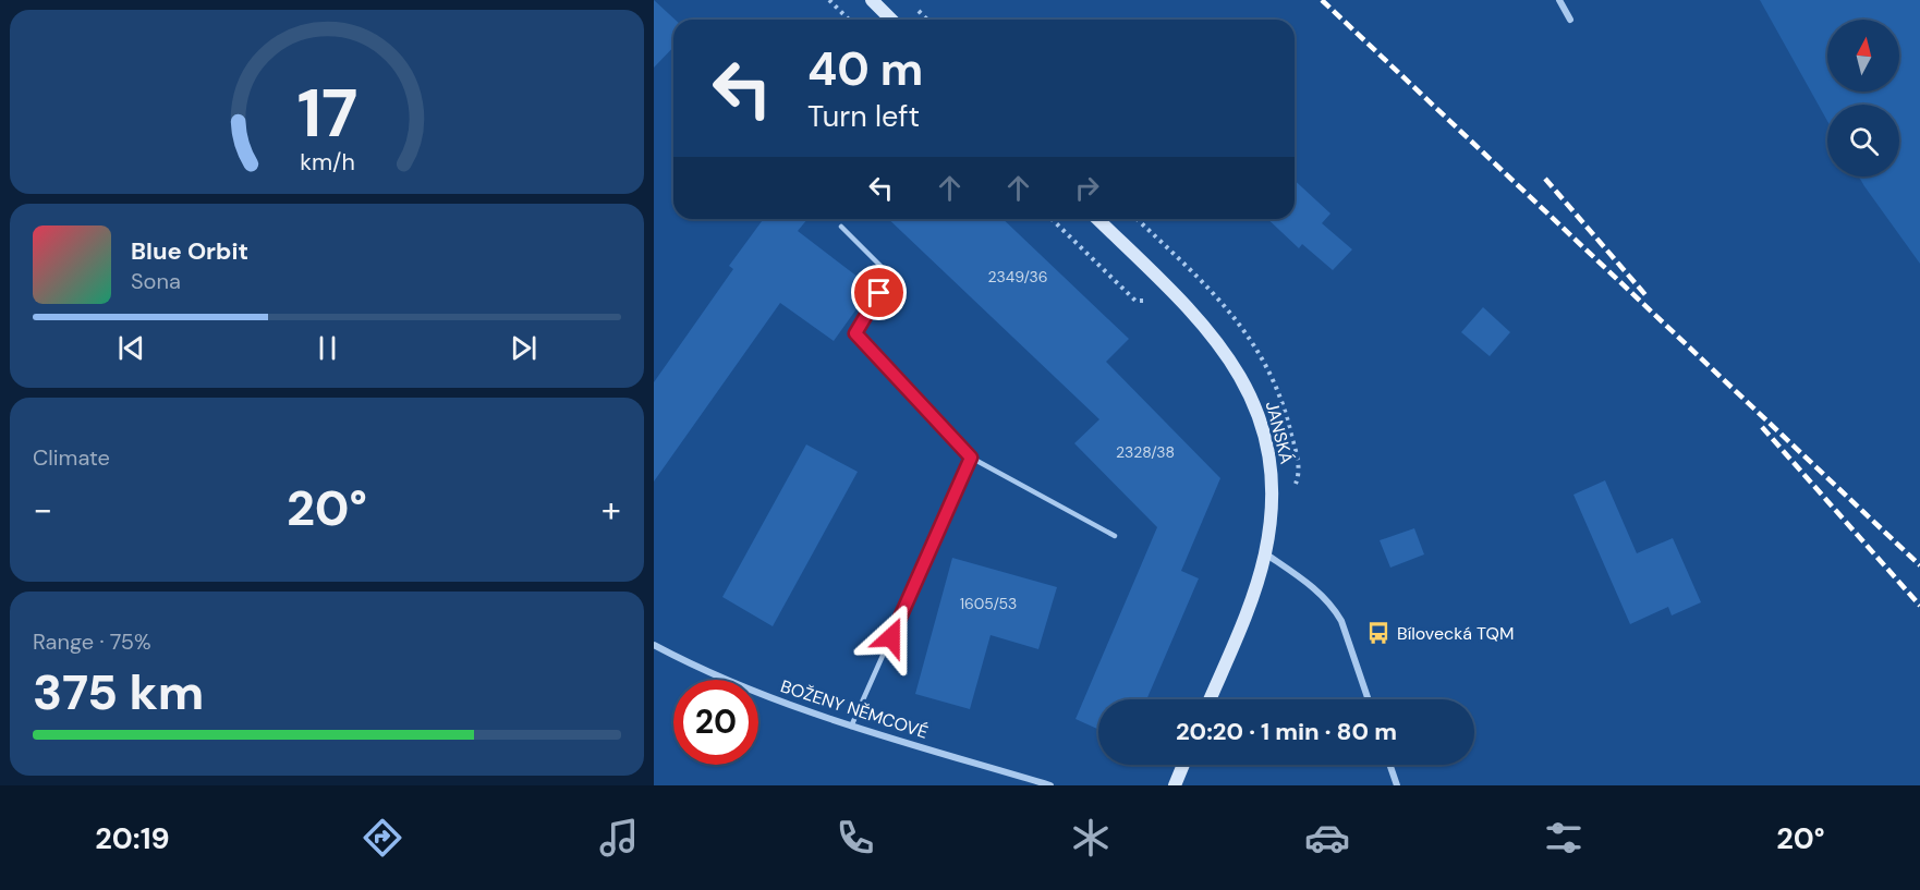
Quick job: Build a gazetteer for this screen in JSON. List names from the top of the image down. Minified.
{"streets":{"main road":["JANSKÁ"],"street":["BOŽENY NĚMCOVÉ"]},"places":{"bus stop":["Bílovecká TQM"]},"house_numbers":["2349/36","2328/38","1605/53"],"north":"top","page":{"turn":["40 m","Turn left"],"song":["Blue Orbit","Sona"],"tile":["Climate",["Range · 75%","375 km"]],"heat":["−","20°","+"],"limit":"20","trip":"20:20 · 1 min · 80 m","tabs":["20:19","20°"],"gauge":["17","km/h"]}}
